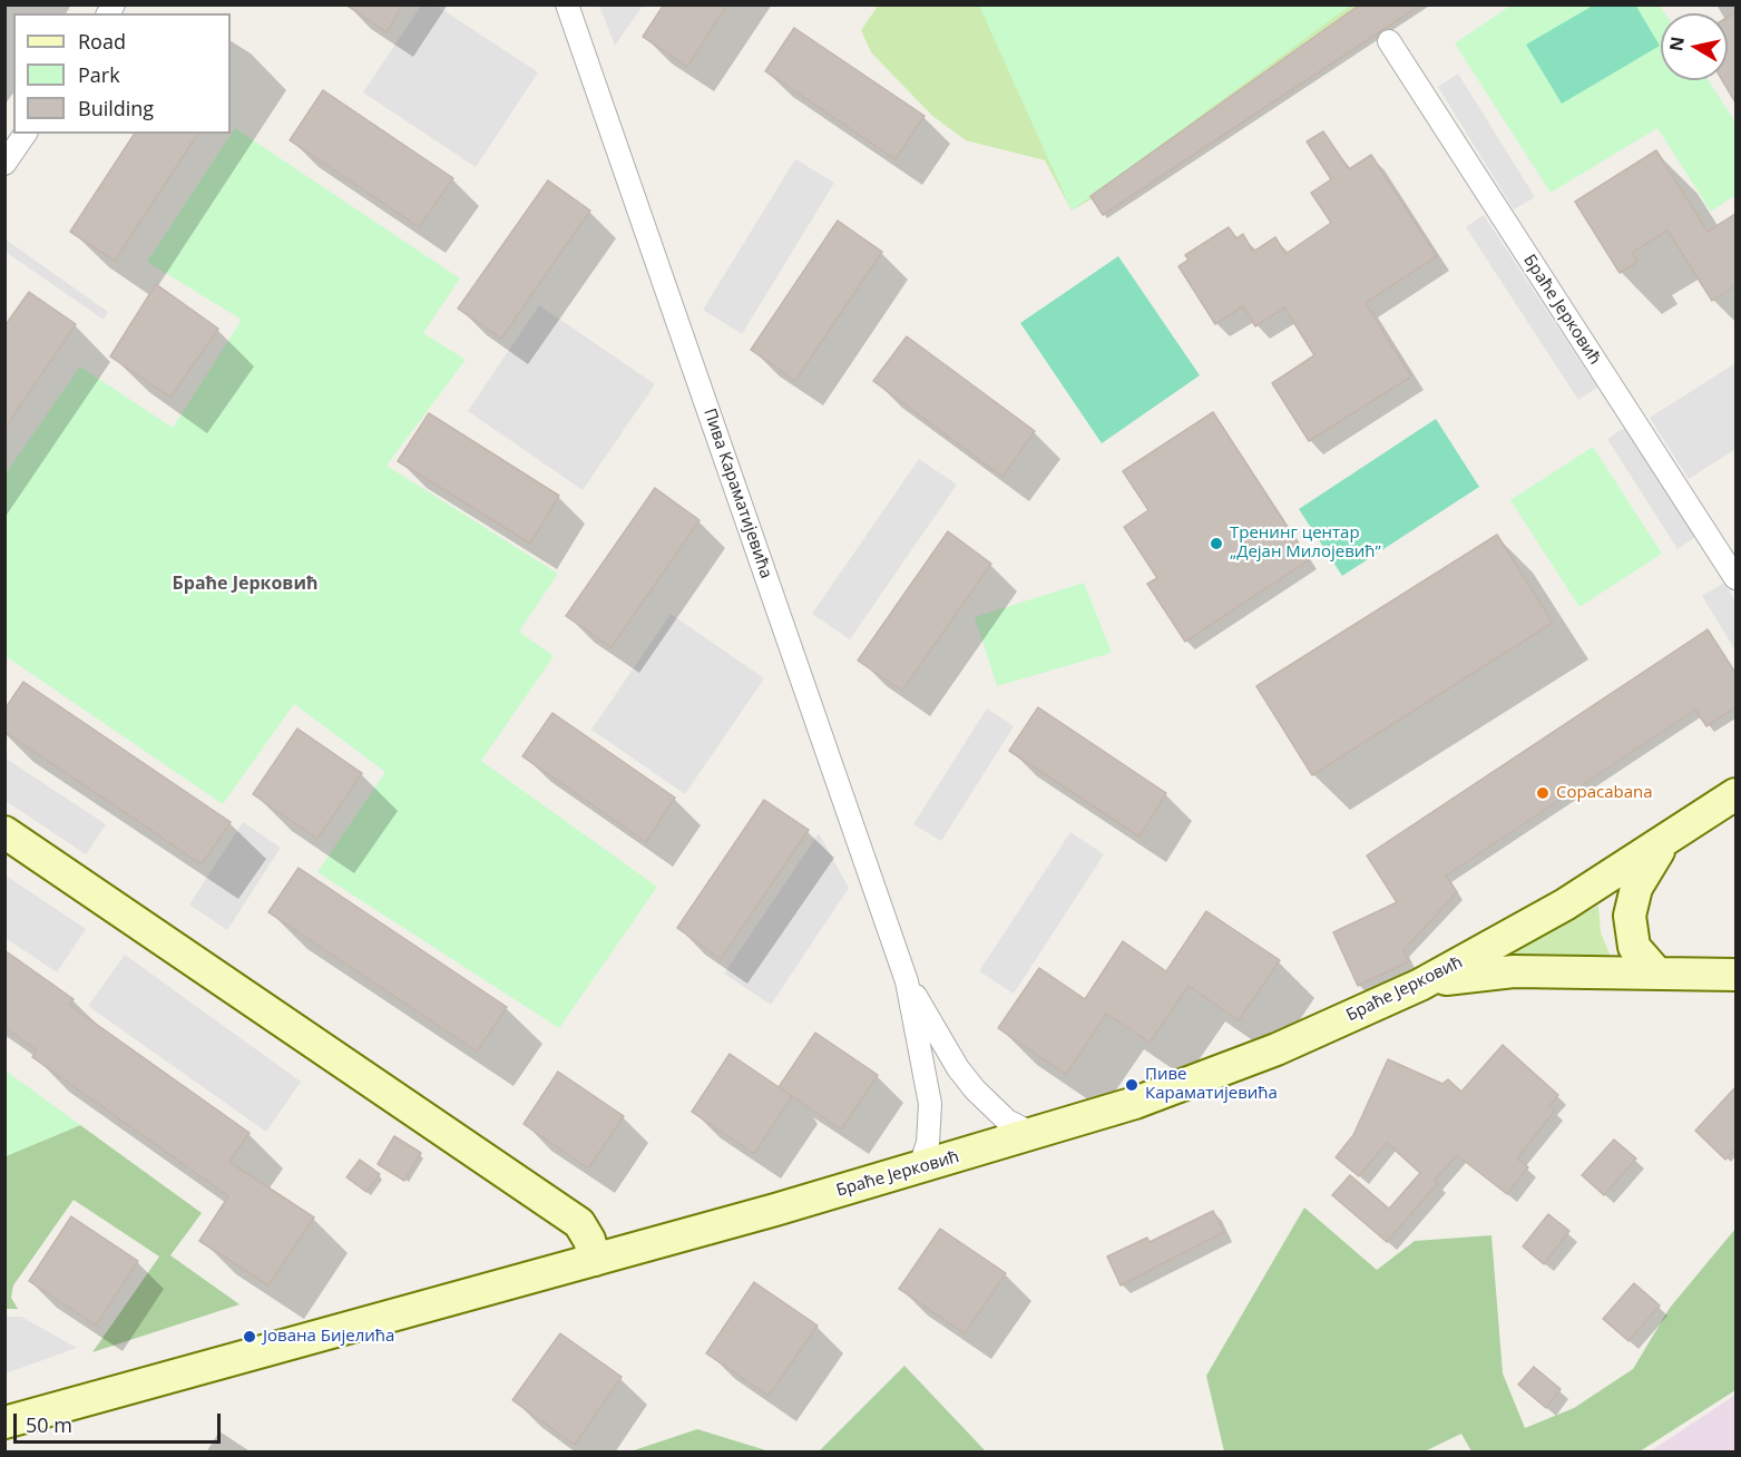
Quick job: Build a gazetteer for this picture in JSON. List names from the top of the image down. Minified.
{"streets":{"street":["Браће Јерковић","Пива Караматијевића"]},"crossings":[["Браће Јерковић","Пива Караматијевића"]],"districts":["Браће Јерковић"],"places":["Тренинг центар „Дејан Милојевић”","Copacabana","Пиве Караматијевића","Јована Бијелића"],"legend":["Road","Park","Building"],"scale_bar":"50 m","north":"left"}
